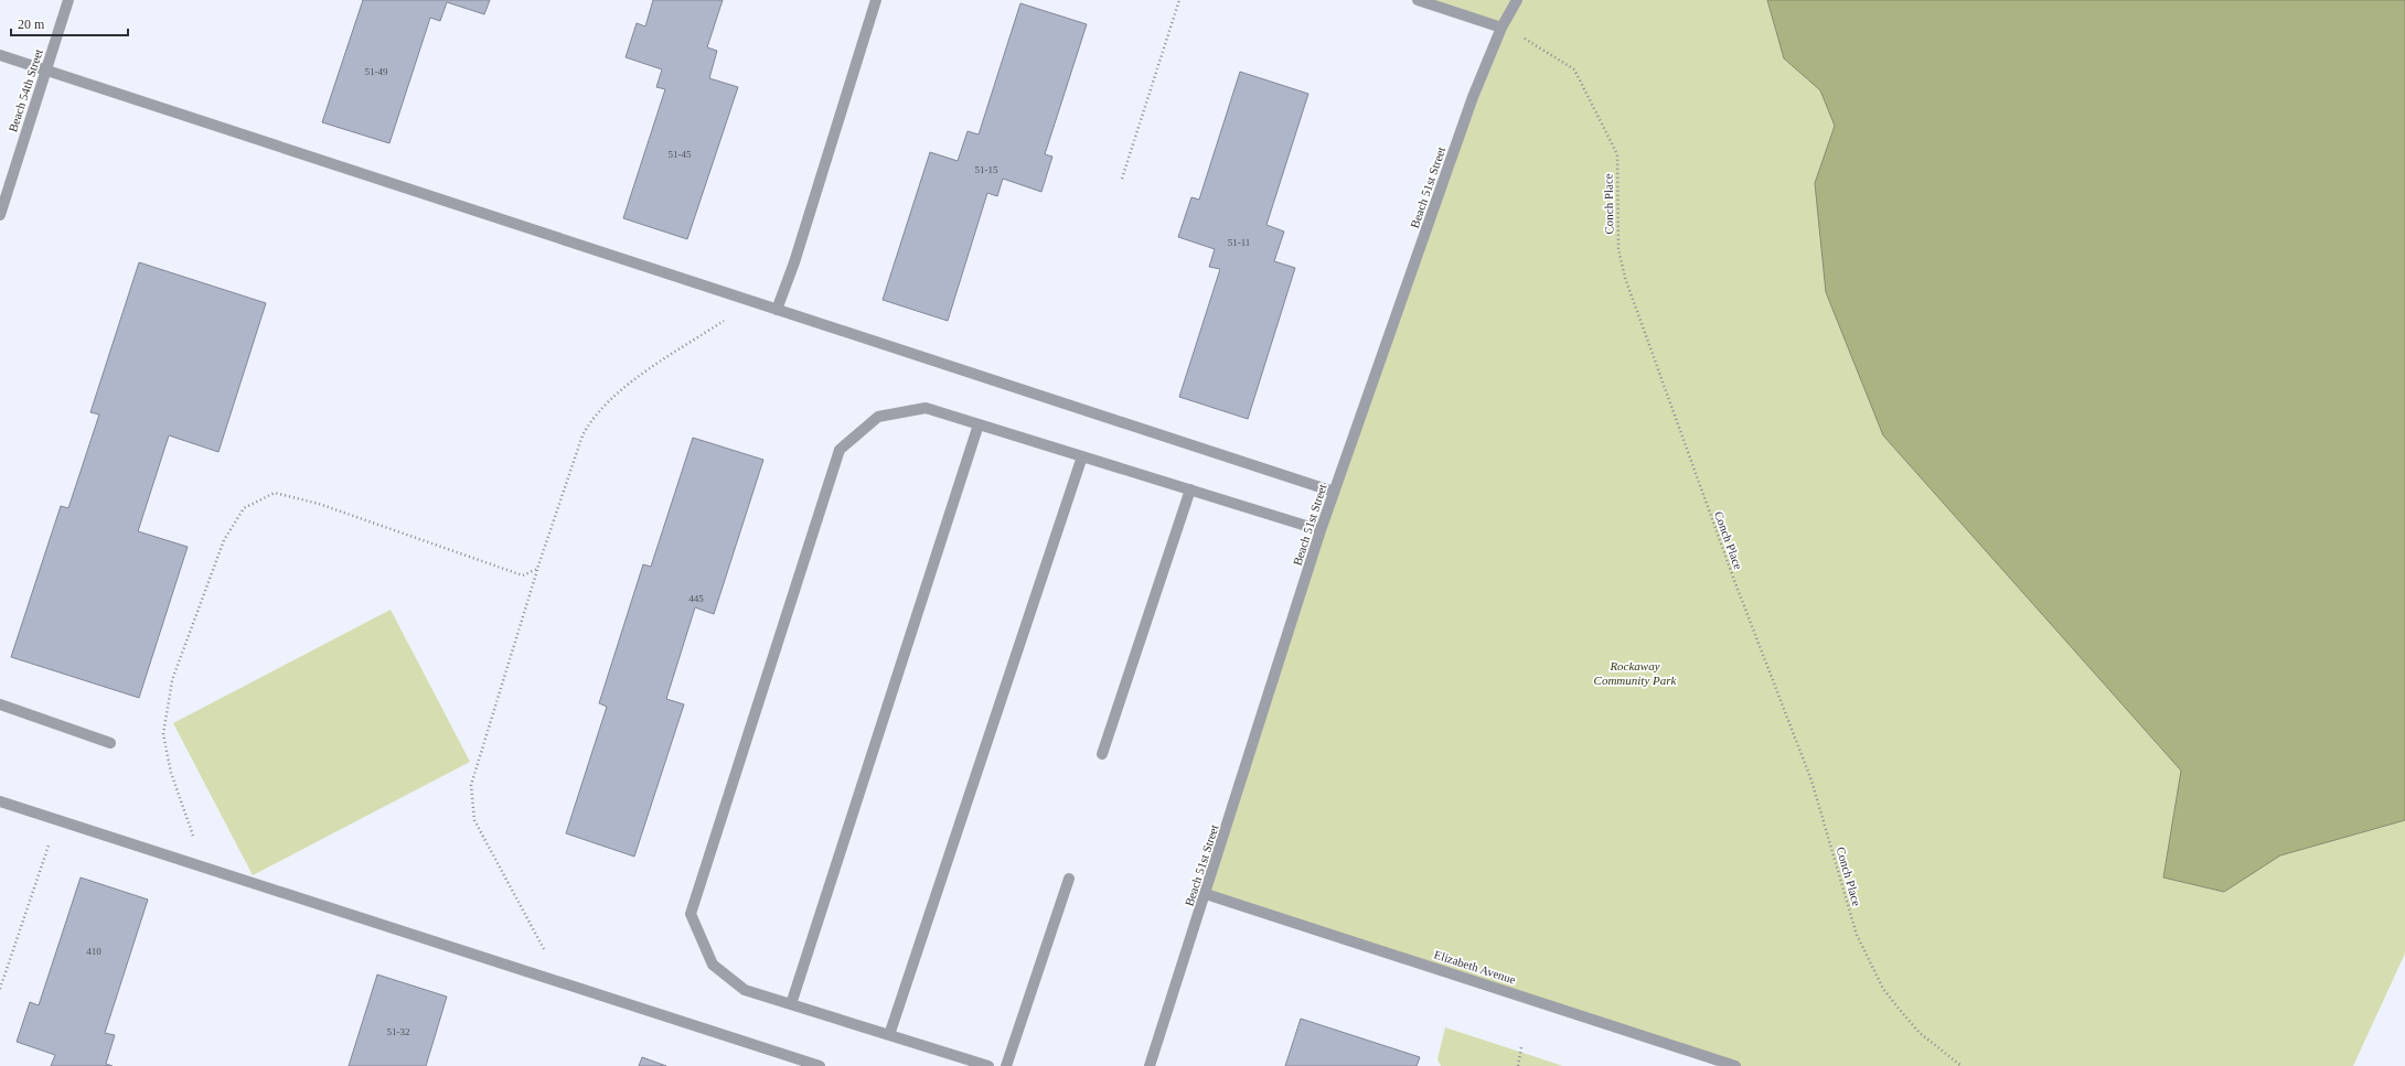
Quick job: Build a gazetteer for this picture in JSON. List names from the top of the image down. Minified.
{"streets":{"street":["Beach 54th Street","Beach 51st Street","Elizabeth Avenue"],"path":["Conch Place"]},"crossings":[["Beach 51st Street","Conch Place"],["Beach 51st Street","Elizabeth Avenue"]],"parks":["Rockaway Community Park"],"house_numbers":["51-49","51-45","51-15","51-11","445","410","51-32"],"scale_bar":"20 m"}
